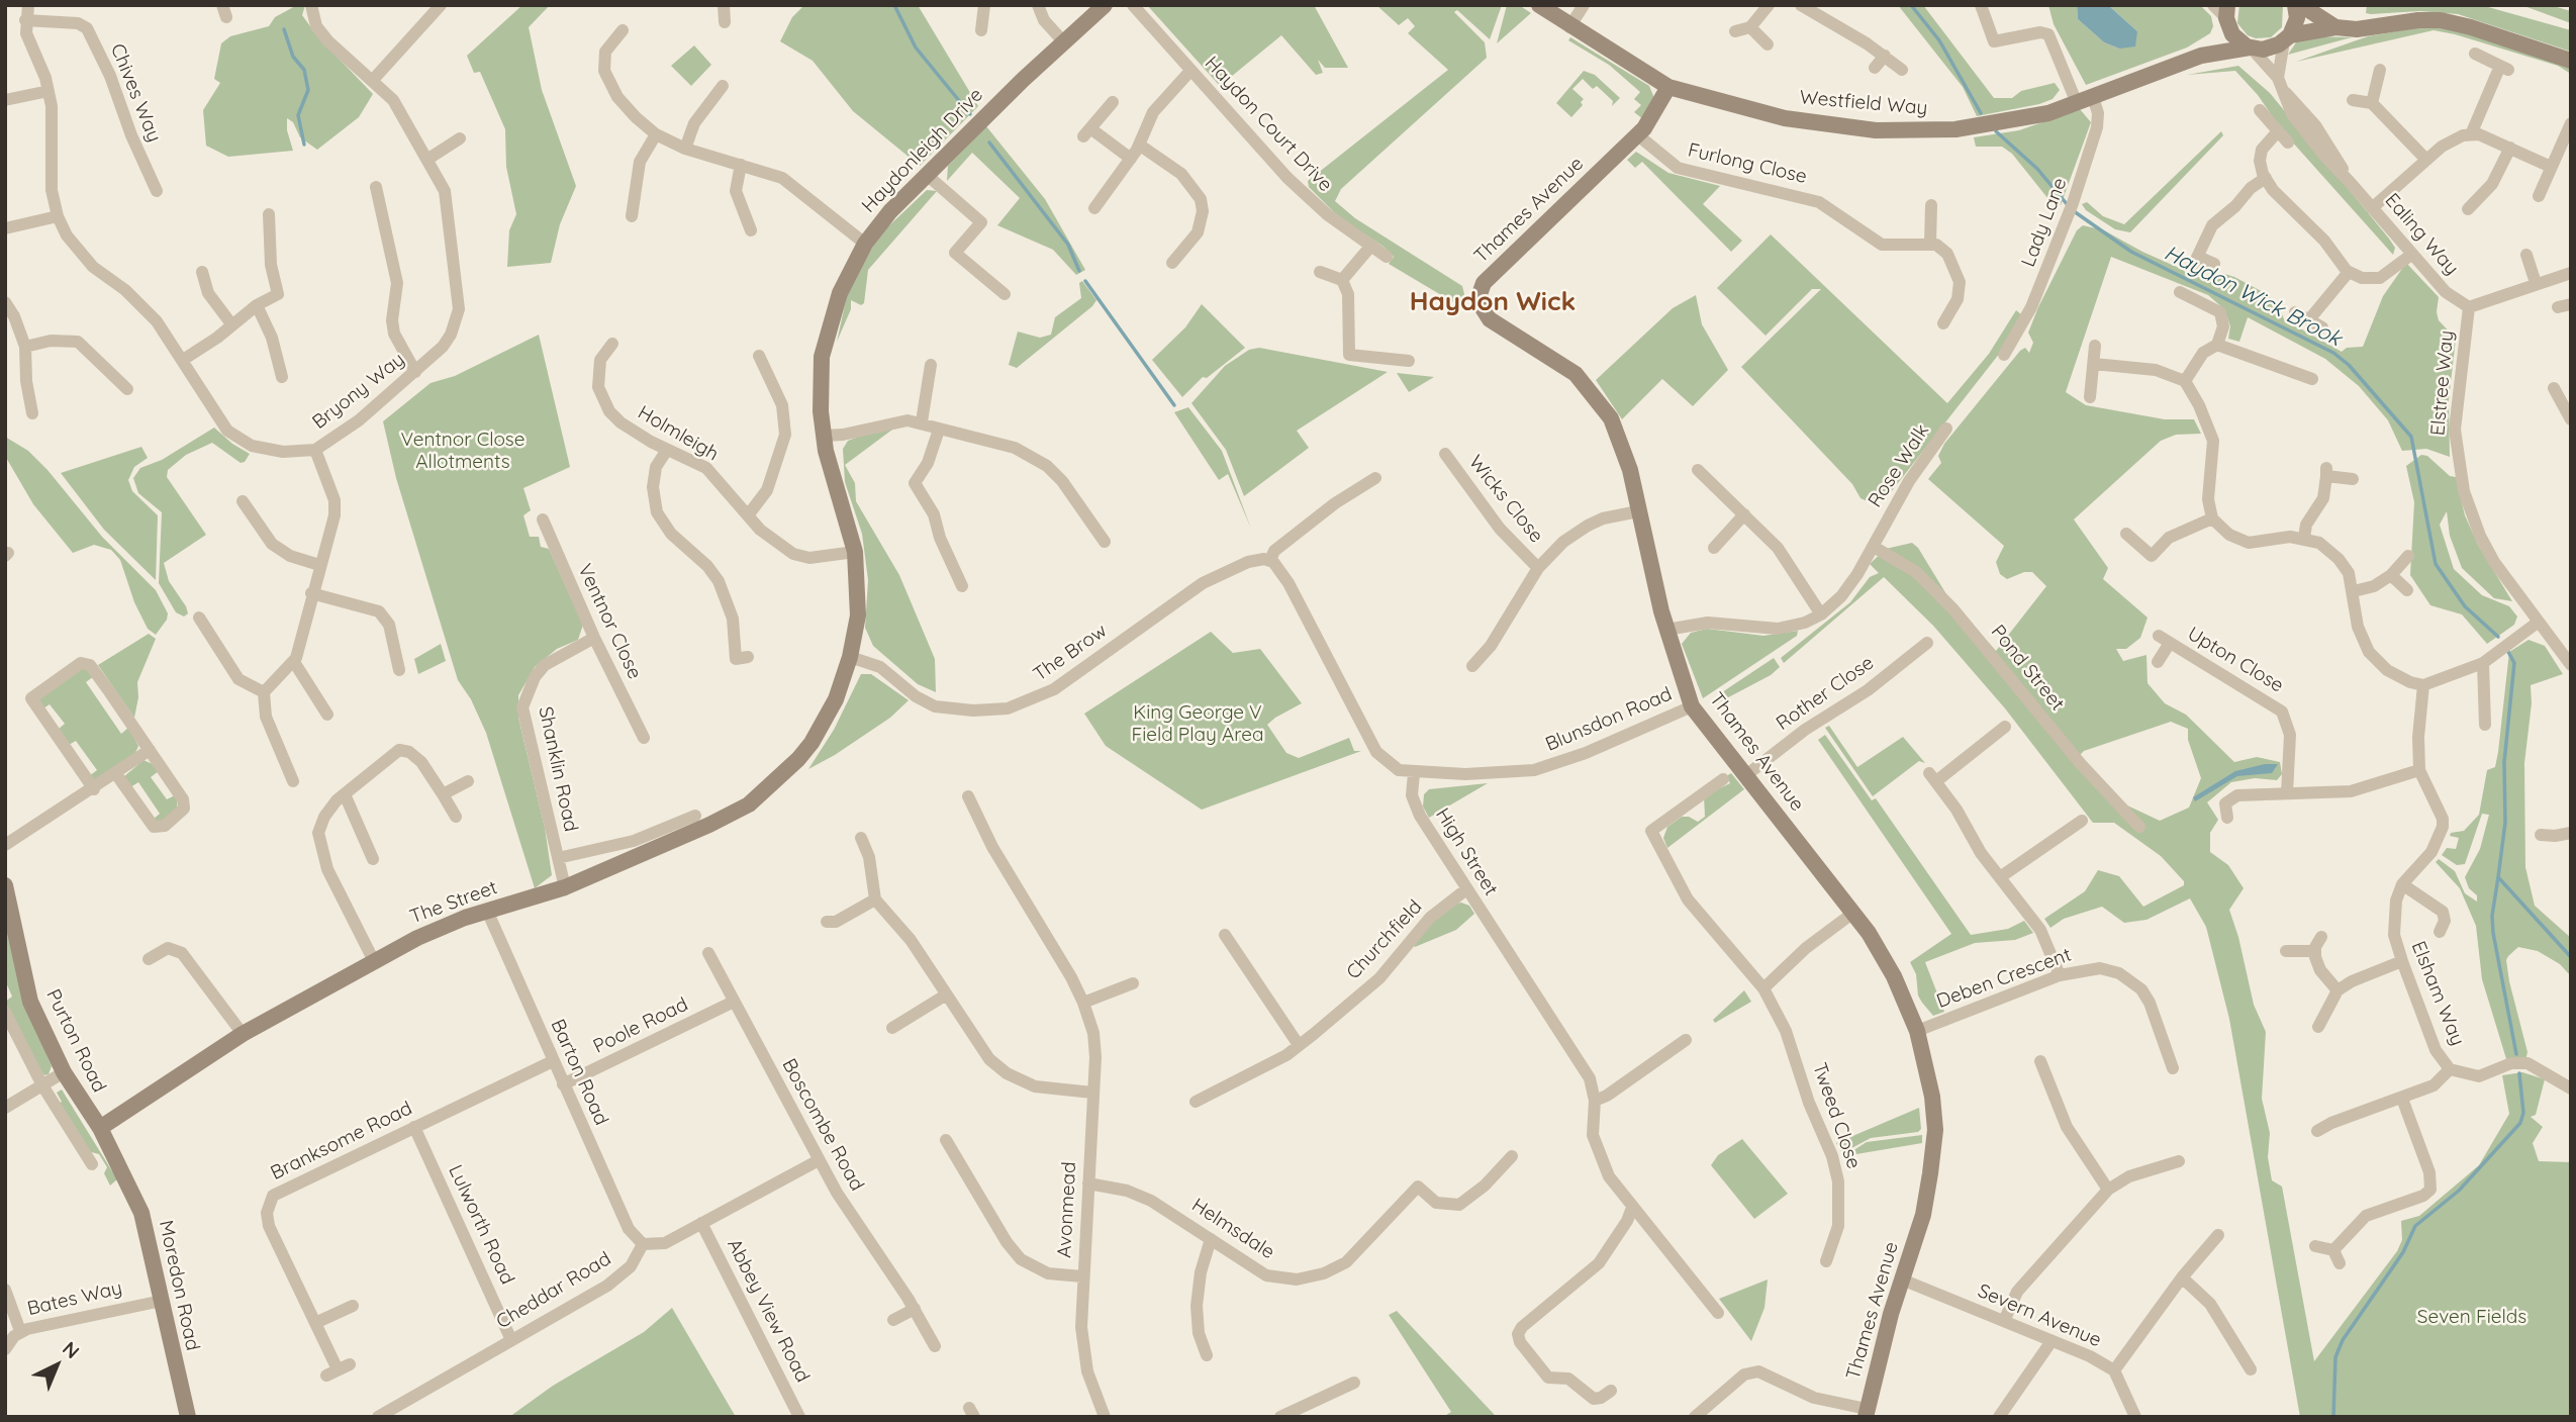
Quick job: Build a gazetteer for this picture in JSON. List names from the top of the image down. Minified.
{"streets":{"street":["Chives Way","Westfield Way","Haydon Court Drive","Haydonleigh Drive","Furlong Close","Thames Avenue","Lady Lane","Ealing Way","Elstree Way","Bryony Way","Holmleigh","Rose Walk","Wicks Close","Ventnor Close","The Brow","Upton Close","Pond Street","Rother Close","Blunsdon Road","Shanklin Road","High Street","The Street","Churchfield","Deben Crescent","Elsham Way","Poole Road","Purton Road","Barton Road","Tweed Close","Boscombe Road","Branksome Road","Avonmead","Lulworth Road","Helmsdale","Moredon Road","Cheddar Road","Bates Way","Abbey View Road","Severn Avenue"]},"crossings":[["Chives Way","Bryony Way"],["Westfield Way","Thames Avenue"],["Westfield Way","Lady Lane"],["Westfield Way","Ealing Way"],["Haydonleigh Drive","Holmleigh"],["Haydonleigh Drive","The Brow"],["Haydonleigh Drive","The Street"],["Furlong Close","Thames Avenue"],["Thames Avenue","Wicks Close"],["Thames Avenue","Rother Close"],["Thames Avenue","Blunsdon Road"],["Thames Avenue","Deben Crescent"],["Thames Avenue","Severn Avenue"],["Ealing Way","Elstree Way"],["Rose Walk","Pond Street"],["Ventnor Close","Shanklin Road"],["Blunsdon Road","High Street"],["Shanklin Road","The Street"],["High Street","Churchfield"],["The Street","Purton Road"],["The Street","Barton Road"],["The Street","Moredon Road"],["Poole Road","Barton Road"],["Poole Road","Boscombe Road"],["Purton Road","Moredon Road"],["Barton Road","Branksome Road"],["Barton Road","Cheddar Road"],["Branksome Road","Lulworth Road"],["Avonmead","Helmsdale"],["Lulworth Road","Cheddar Road"],["Moredon Road","Bates Way"]],"districts":["Haydon Wick"],"water":["Haydon Wick Brook"],"parks":["Ventnor Close Allotments","King George V Field Play Area","Seven Fields"],"north":"top right"}
